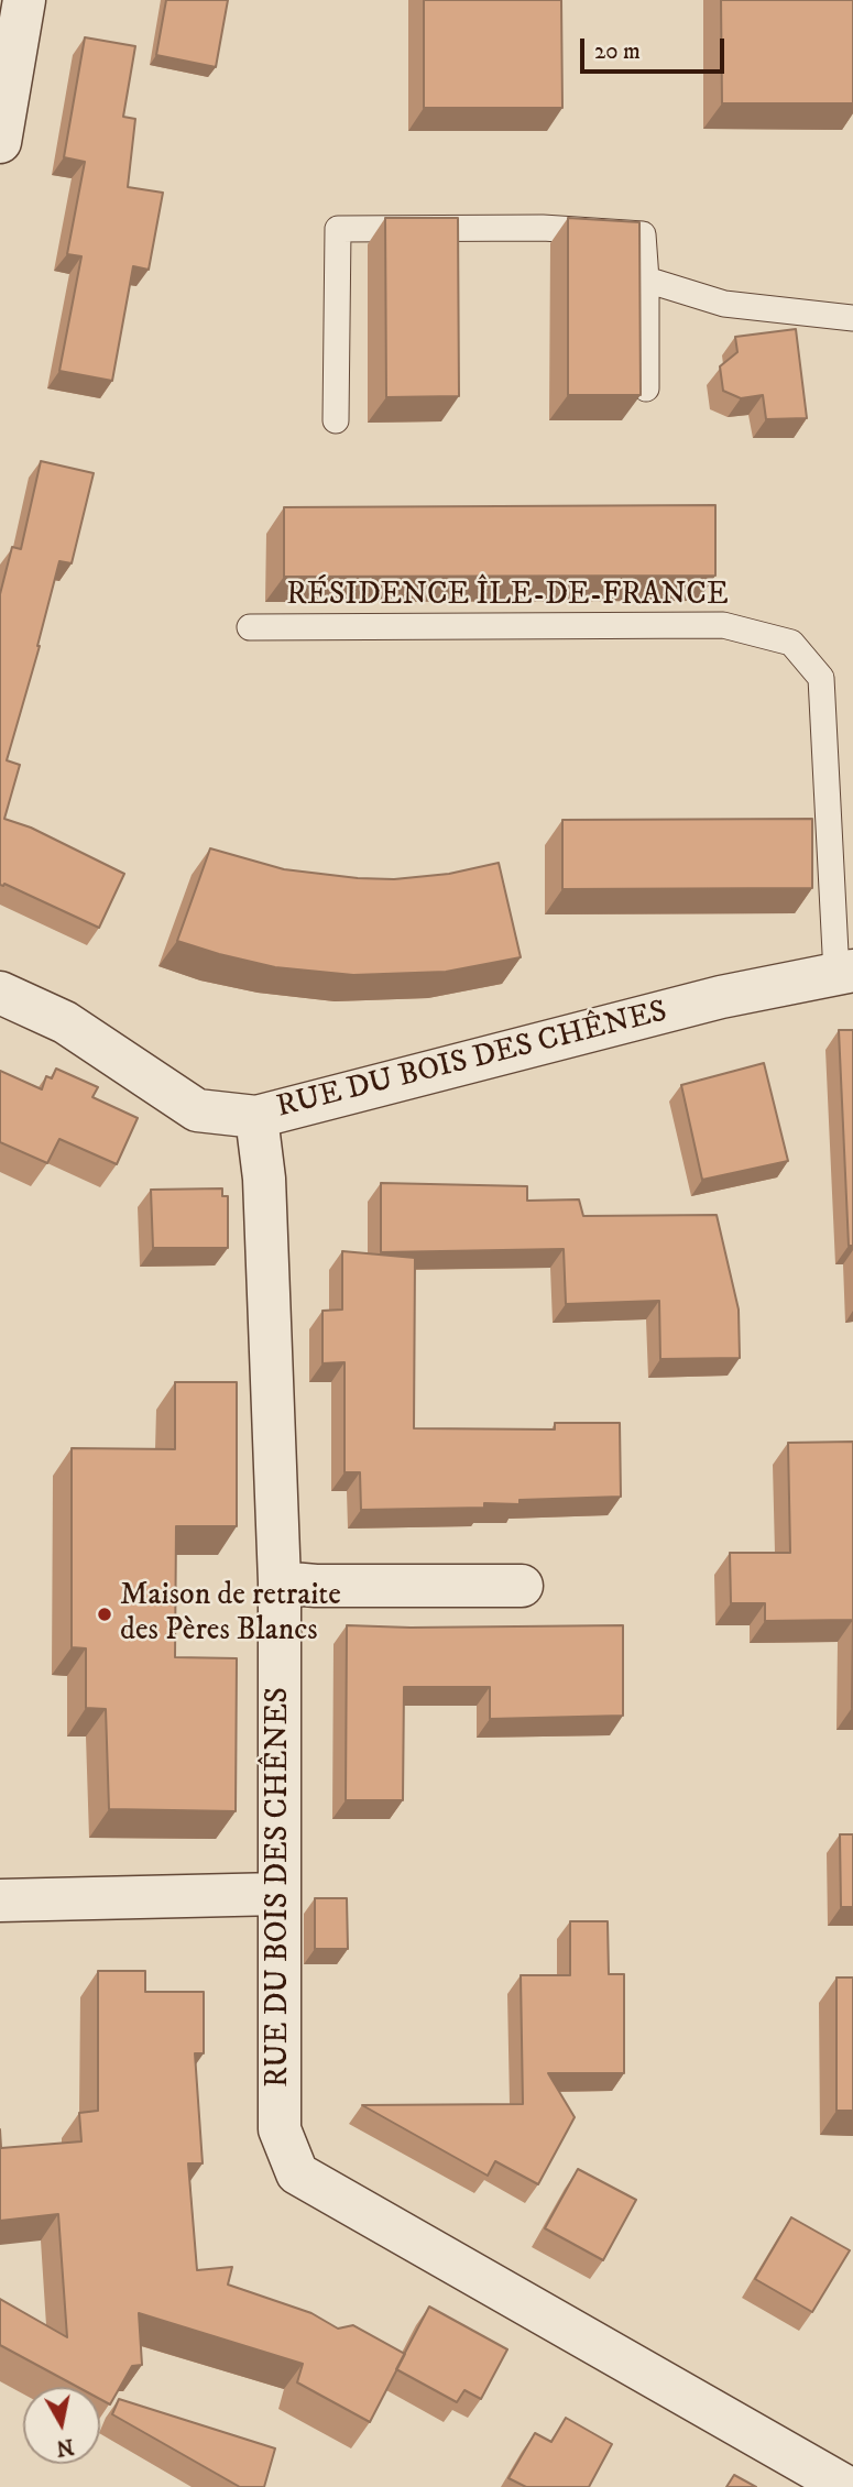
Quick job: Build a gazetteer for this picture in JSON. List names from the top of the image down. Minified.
{"streets":{"street":["RUE DU BOIS DES CHÊNES"],"lane":["RÉSIDENCE ÎLE-DE-FRANCE"]},"crossings":[["RÉSIDENCE ÎLE-DE-FRANCE","RUE DU BOIS DES CHÊNES"]],"places":["Maison de retraite des Pères Blancs"],"scale_bar":"20 m","north":"bottom"}
